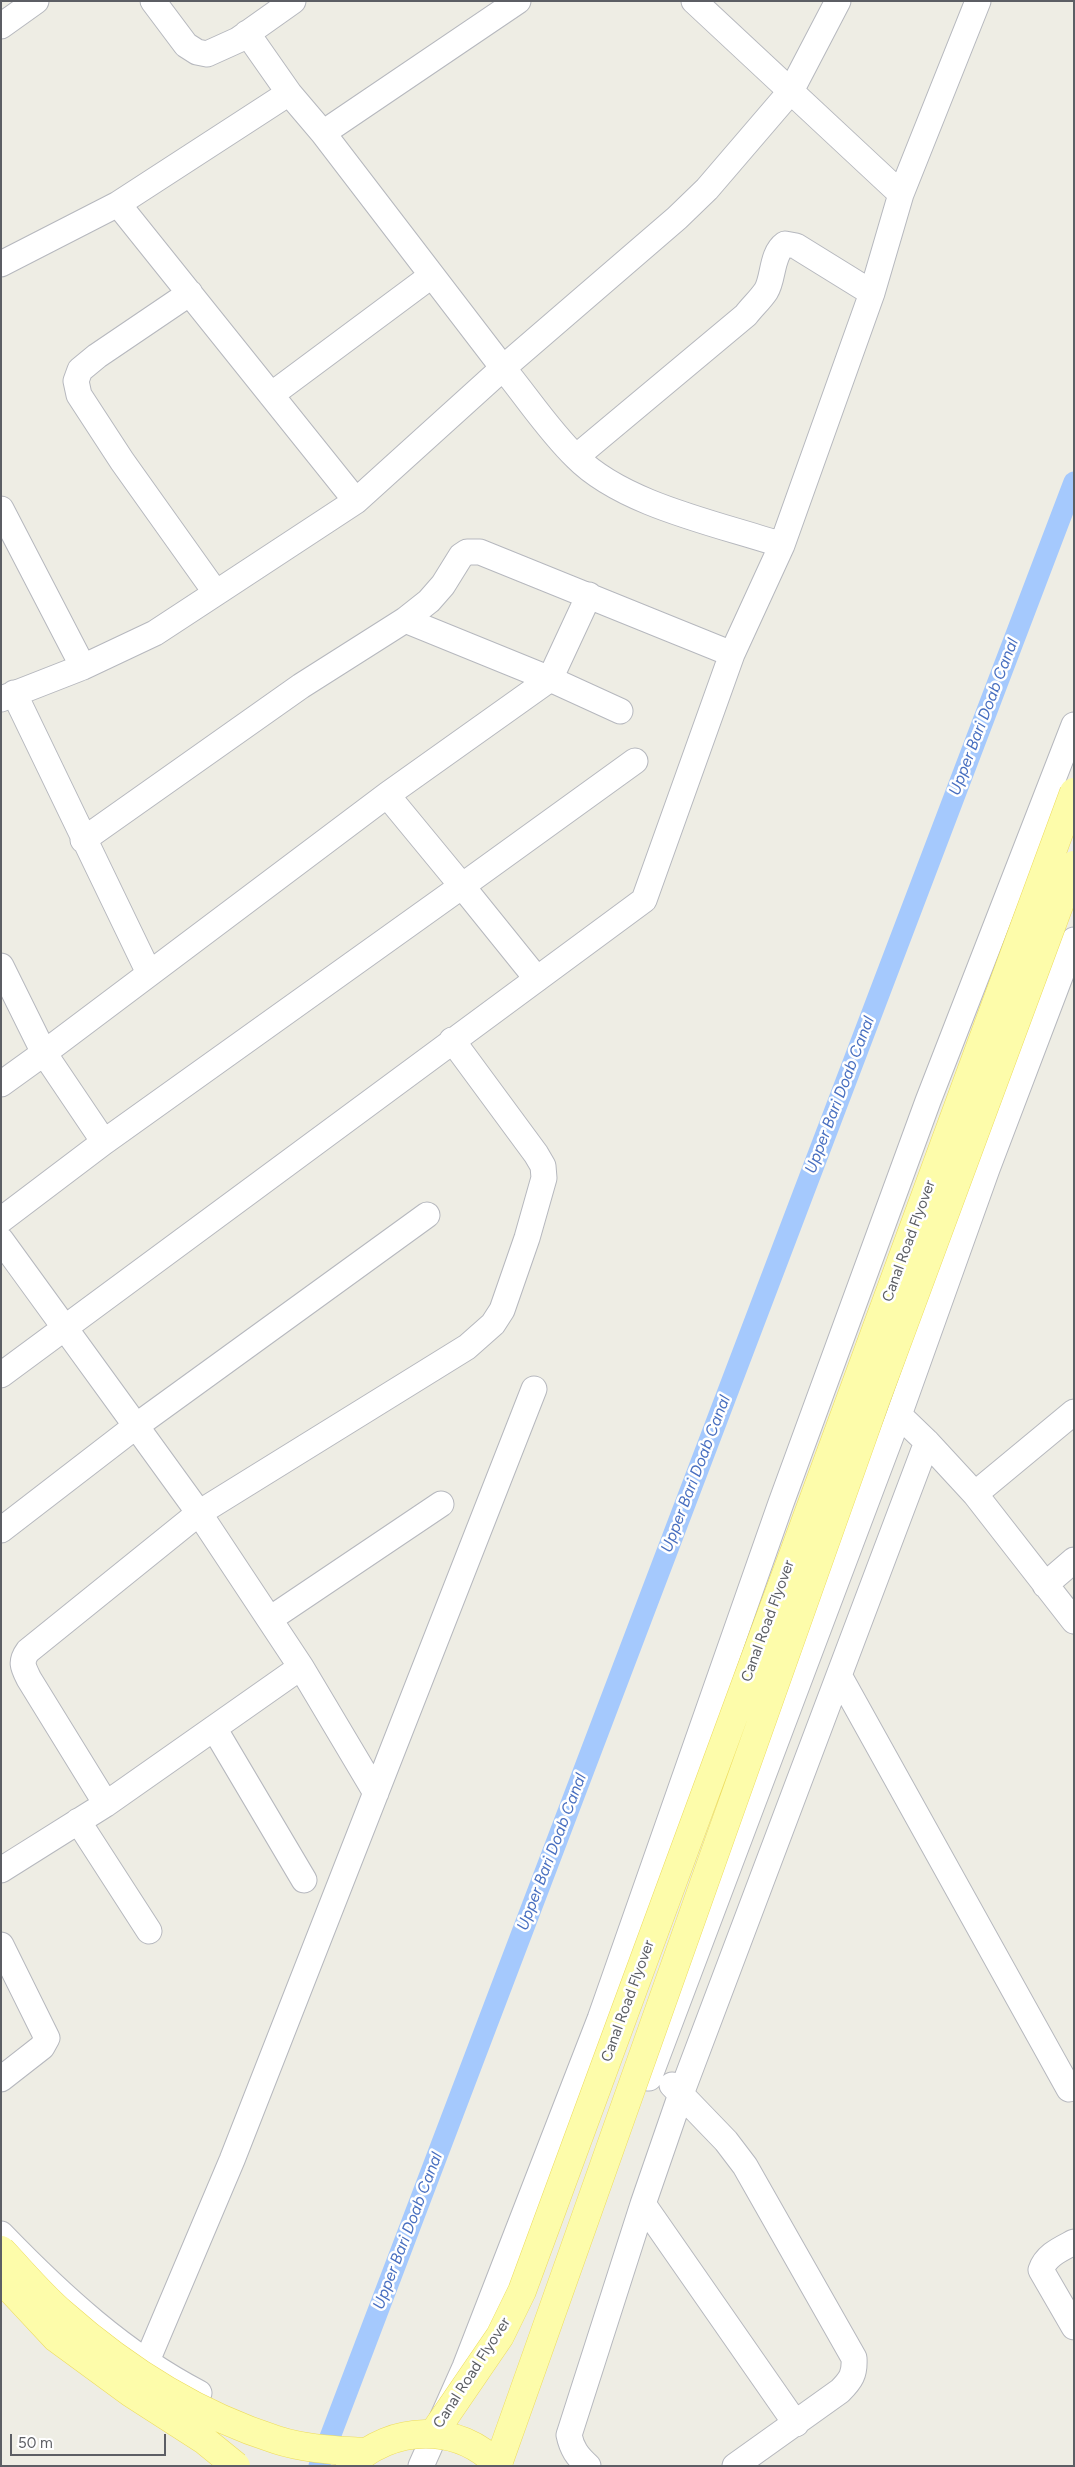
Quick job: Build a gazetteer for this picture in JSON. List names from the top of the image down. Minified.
{"streets":{"main road":["Canal Road Flyover"]},"water":["Upper Bari Doab Canal"],"scale_bar":"50 m"}
